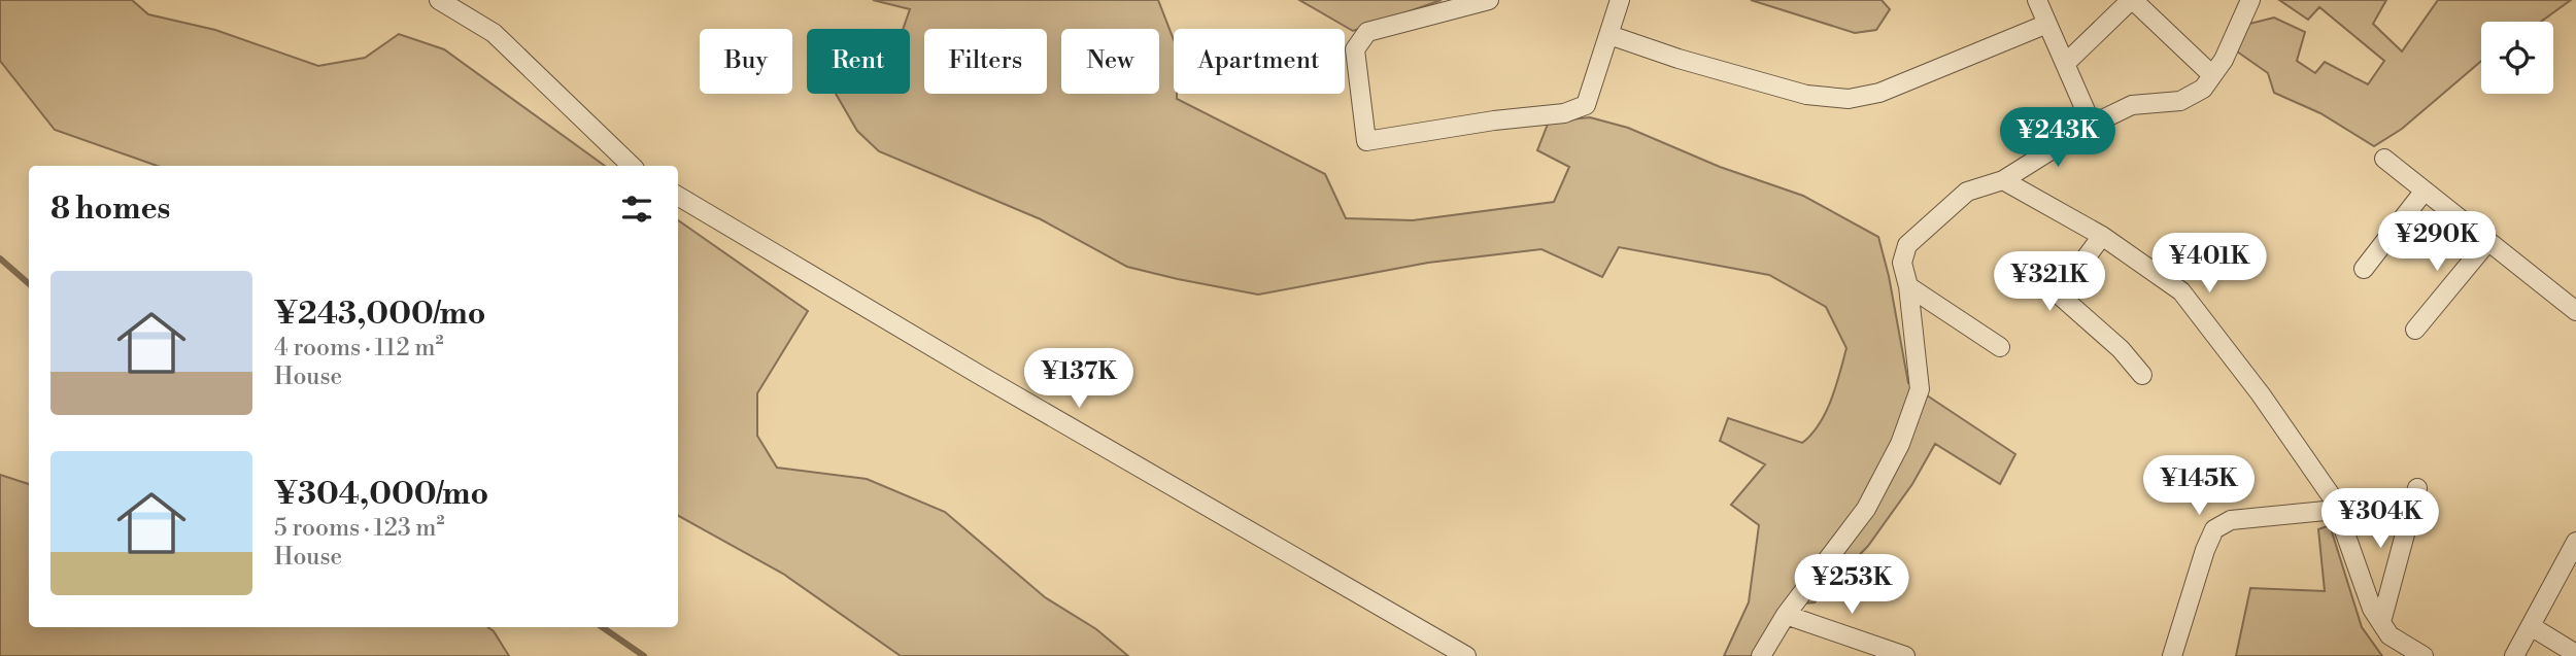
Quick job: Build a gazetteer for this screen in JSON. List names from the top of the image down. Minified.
{"page":{"chip":["Buy","Rent","Filters","New","Apartment"],"price":["¥243K","¥290K","¥401K","¥321K","¥137K","¥145K","¥304K","¥253K"],"heading":"8 homes","list":[{"name":"¥243,000/mo","note":"4 rooms · 112 m² · House"},{"name":"¥304,000/mo","note":"5 rooms · 123 m² · House"}]}}
